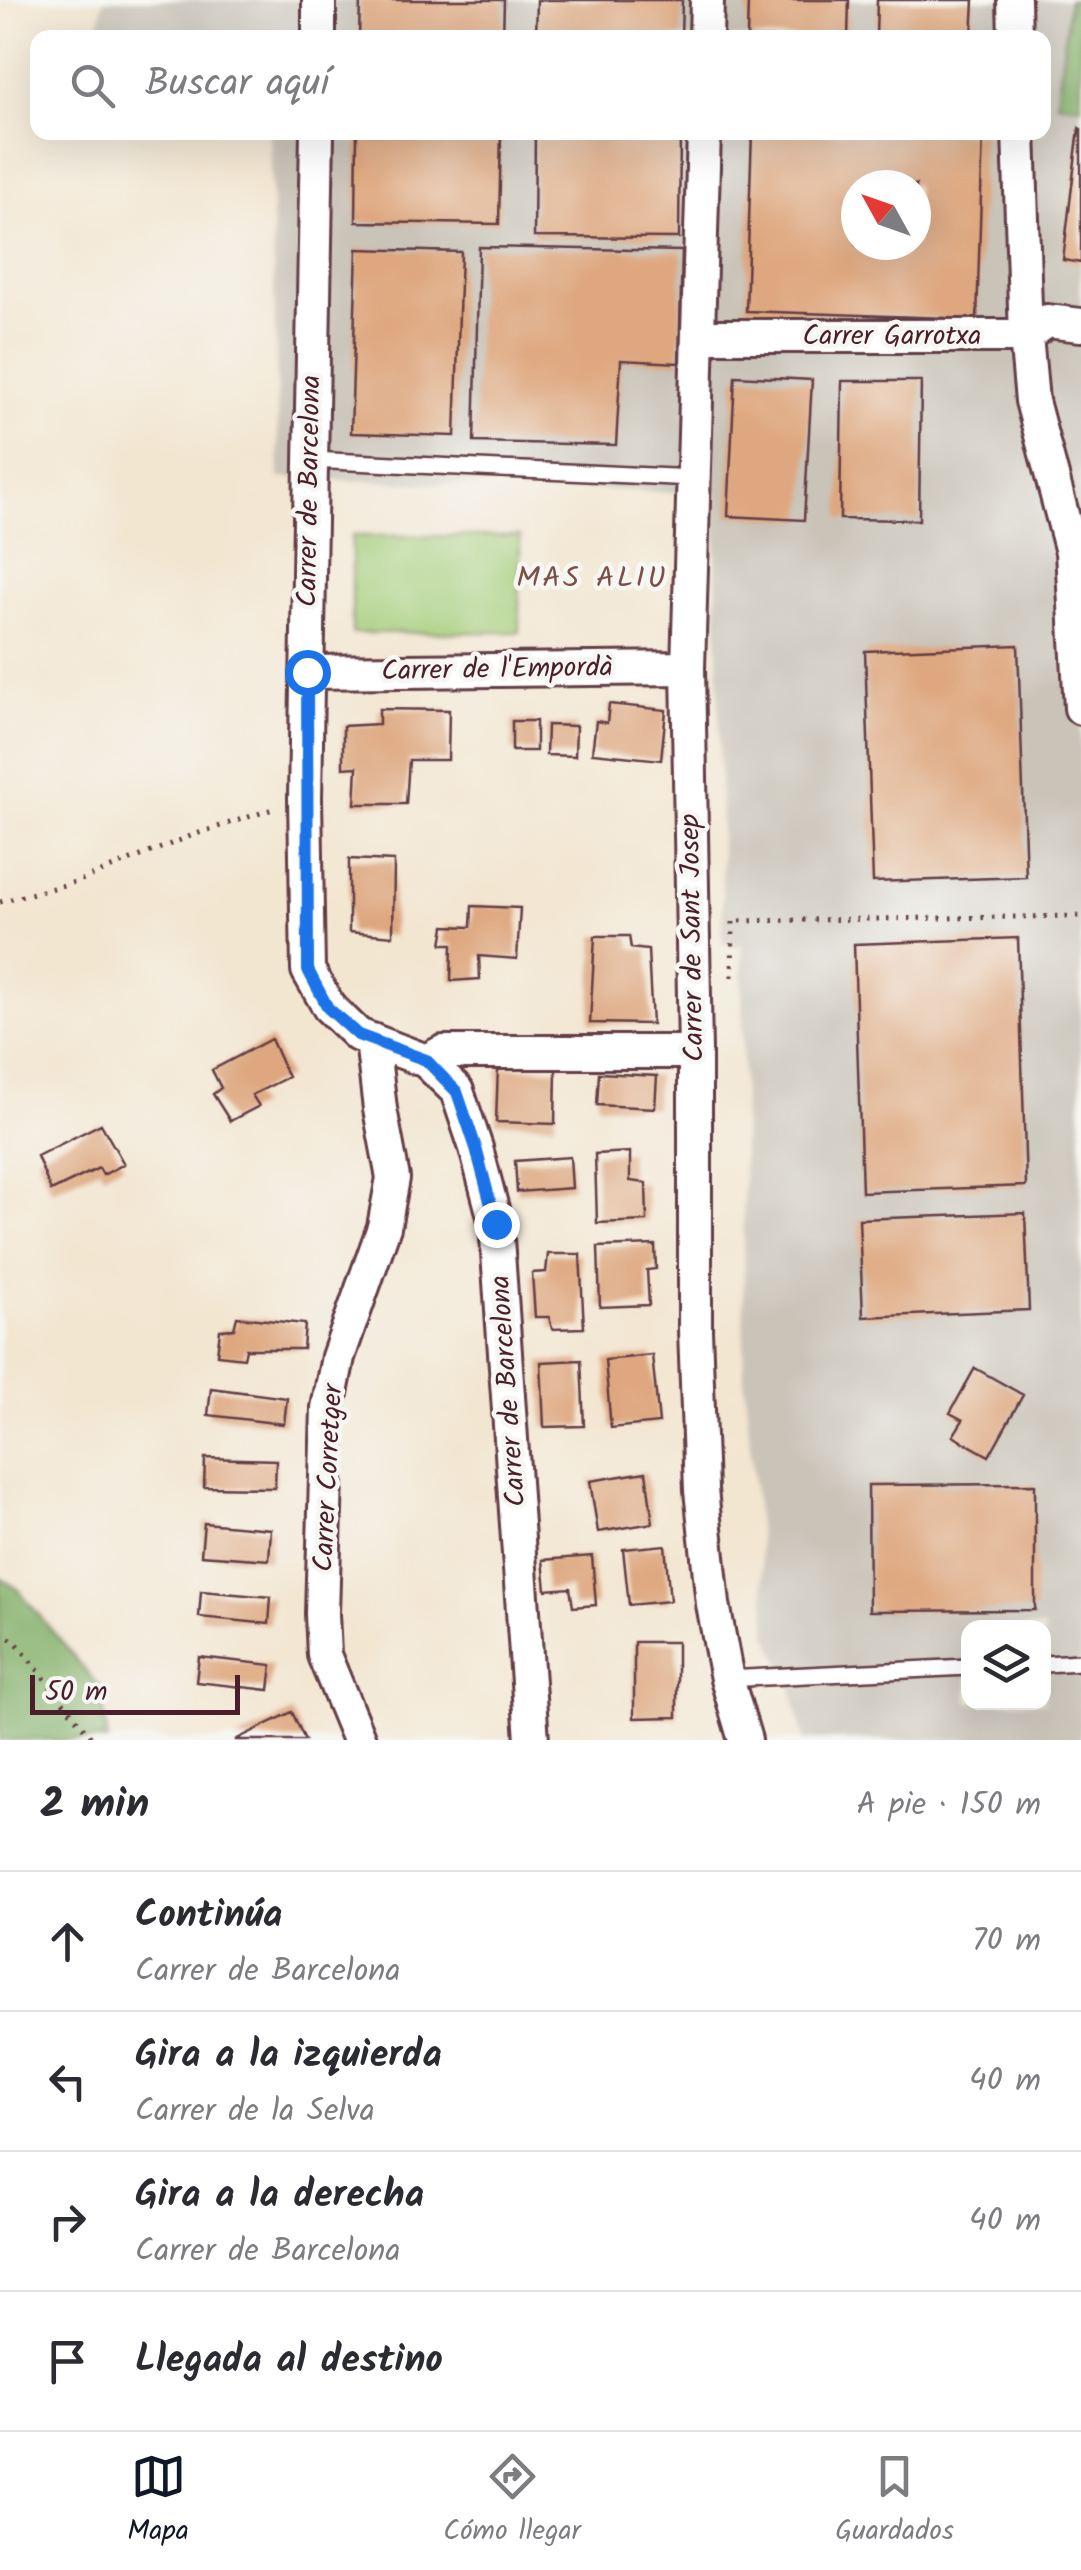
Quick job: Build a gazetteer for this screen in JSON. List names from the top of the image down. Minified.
{"streets":{"street":["Carrer Garrotxa","Carrer de Barcelona","Carrer de l'Empordà","Carrer de Sant Josep","Carrer Corretger"]},"crossings":[["Carrer Garrotxa","Carrer de Sant Josep"],["Carrer de Barcelona","Carrer de l'Empordà"],["Carrer de Barcelona","Carrer Corretger"],["Carrer de l'Empordà","Carrer de Sant Josep"]],"districts":["MAS ALIU"],"scale_bar":"50 m","north":"top left","page":{"search":"Buscar aquí","scale":"50 m","heading":["2 min","A pie · 150 m"],"list":[["Continúa","Carrer de Barcelona","70 m"],["Gira a la izquierda","Carrer de la Selva","40 m"],["Gira a la derecha","Carrer de Barcelona","40 m"],"Llegada al destino"],"nav":["Mapa","Cómo llegar","Guardados"]}}
